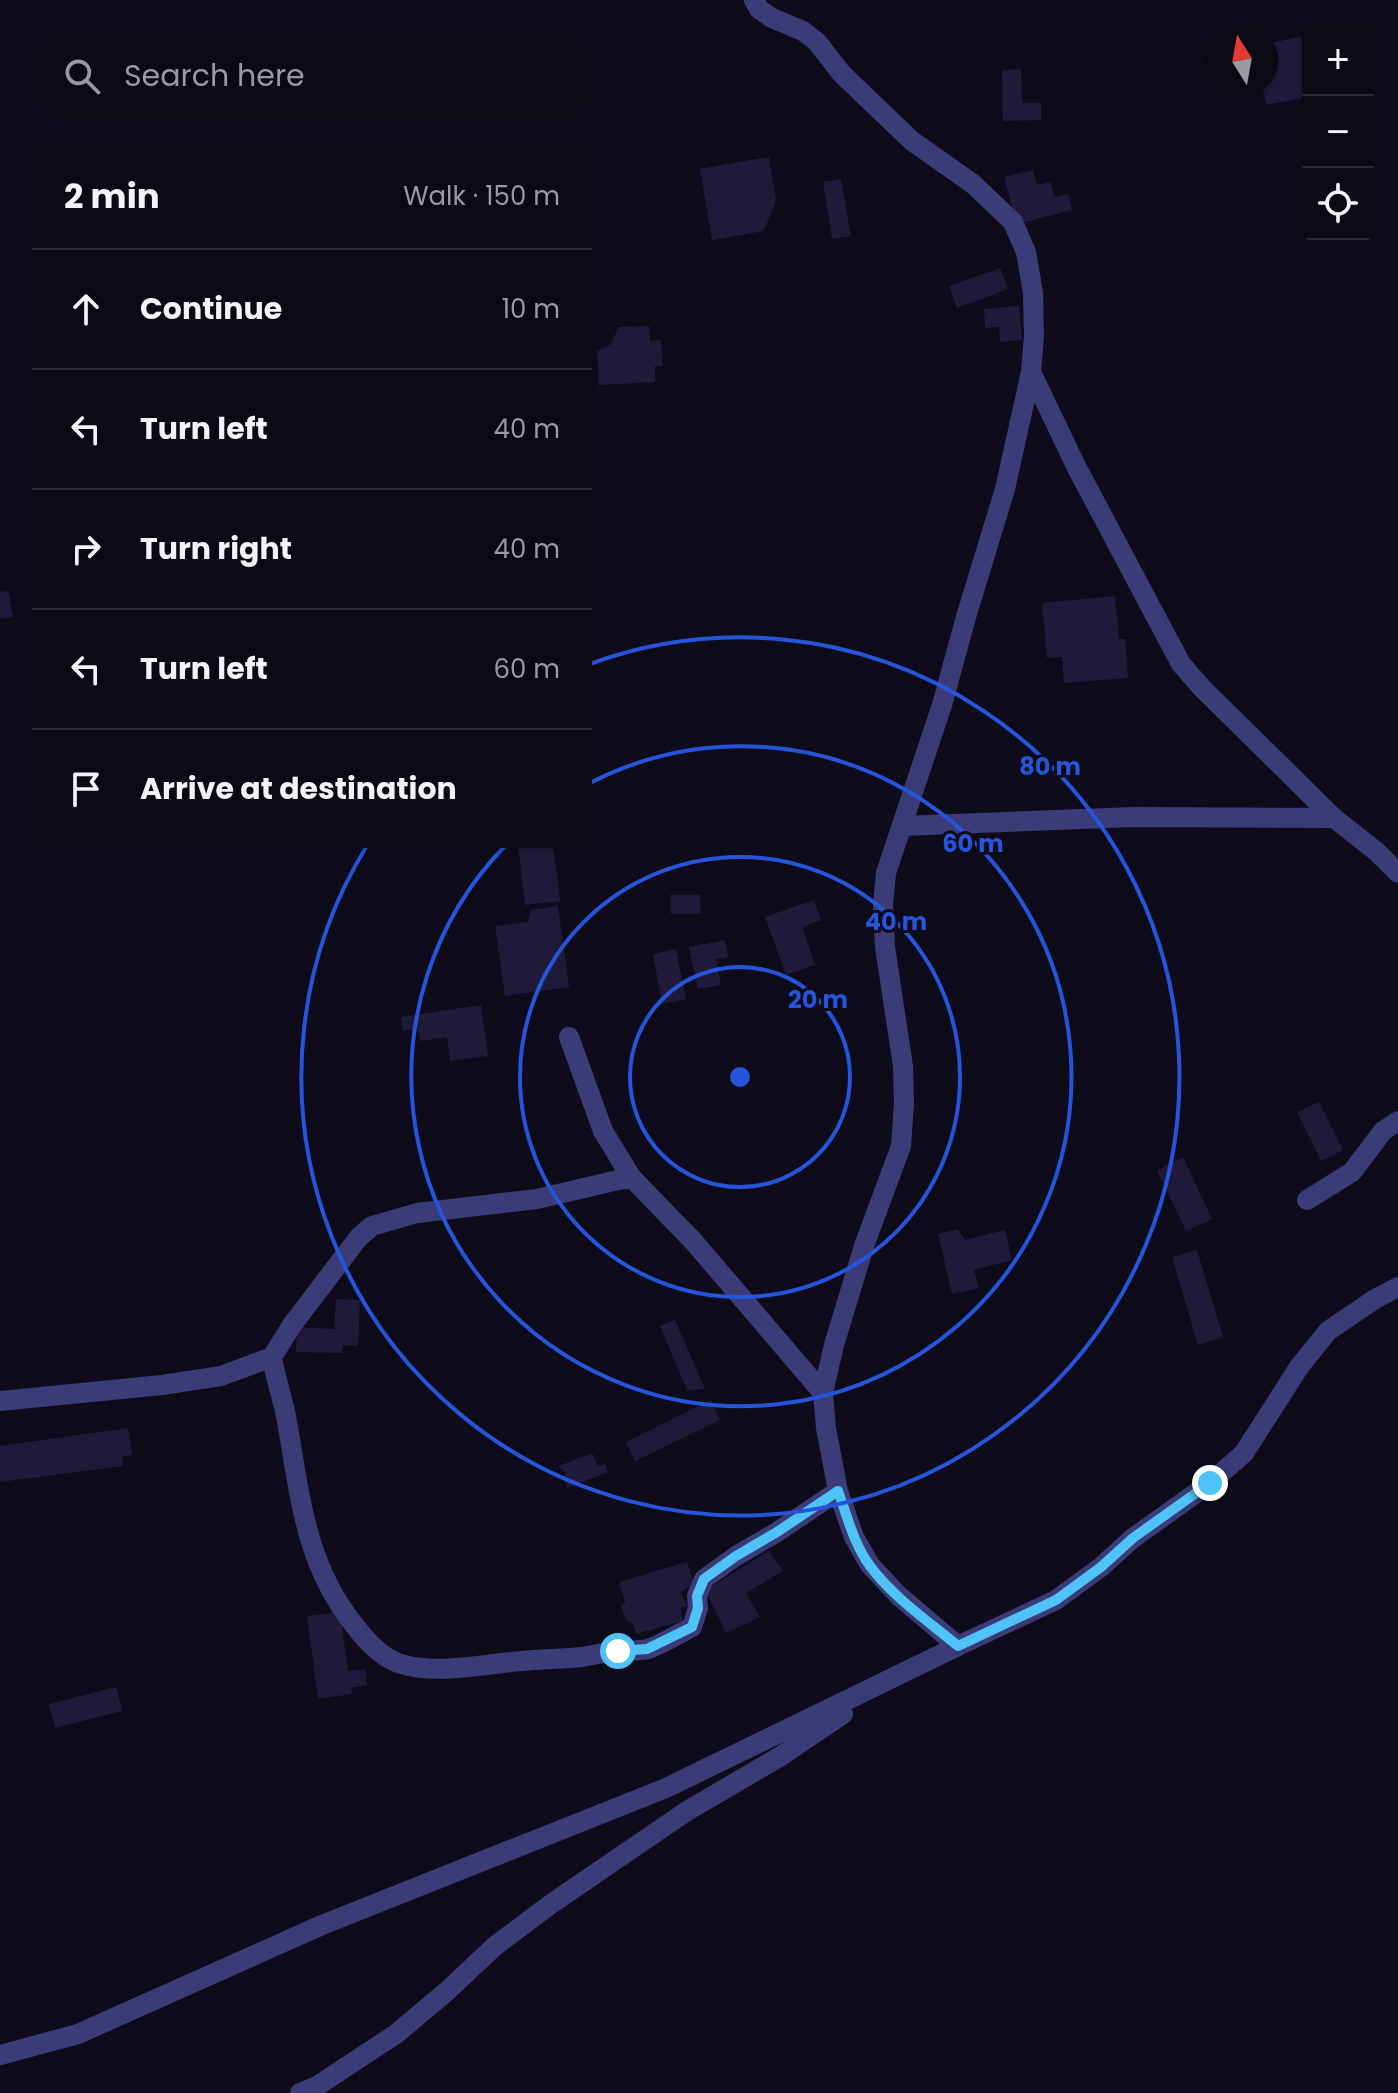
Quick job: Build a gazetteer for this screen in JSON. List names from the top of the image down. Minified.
{"north":"top","page":{"map_buttons":["+","−"],"search":"Search here","heading":["2 min","Walk · 150 m"],"list":[["Continue","10 m"],["Turn left","40 m"],["Turn right","40 m"],["Turn left","60 m"],"Arrive at destination"]},"rings":["80 m","60 m","40 m","20 m"]}
